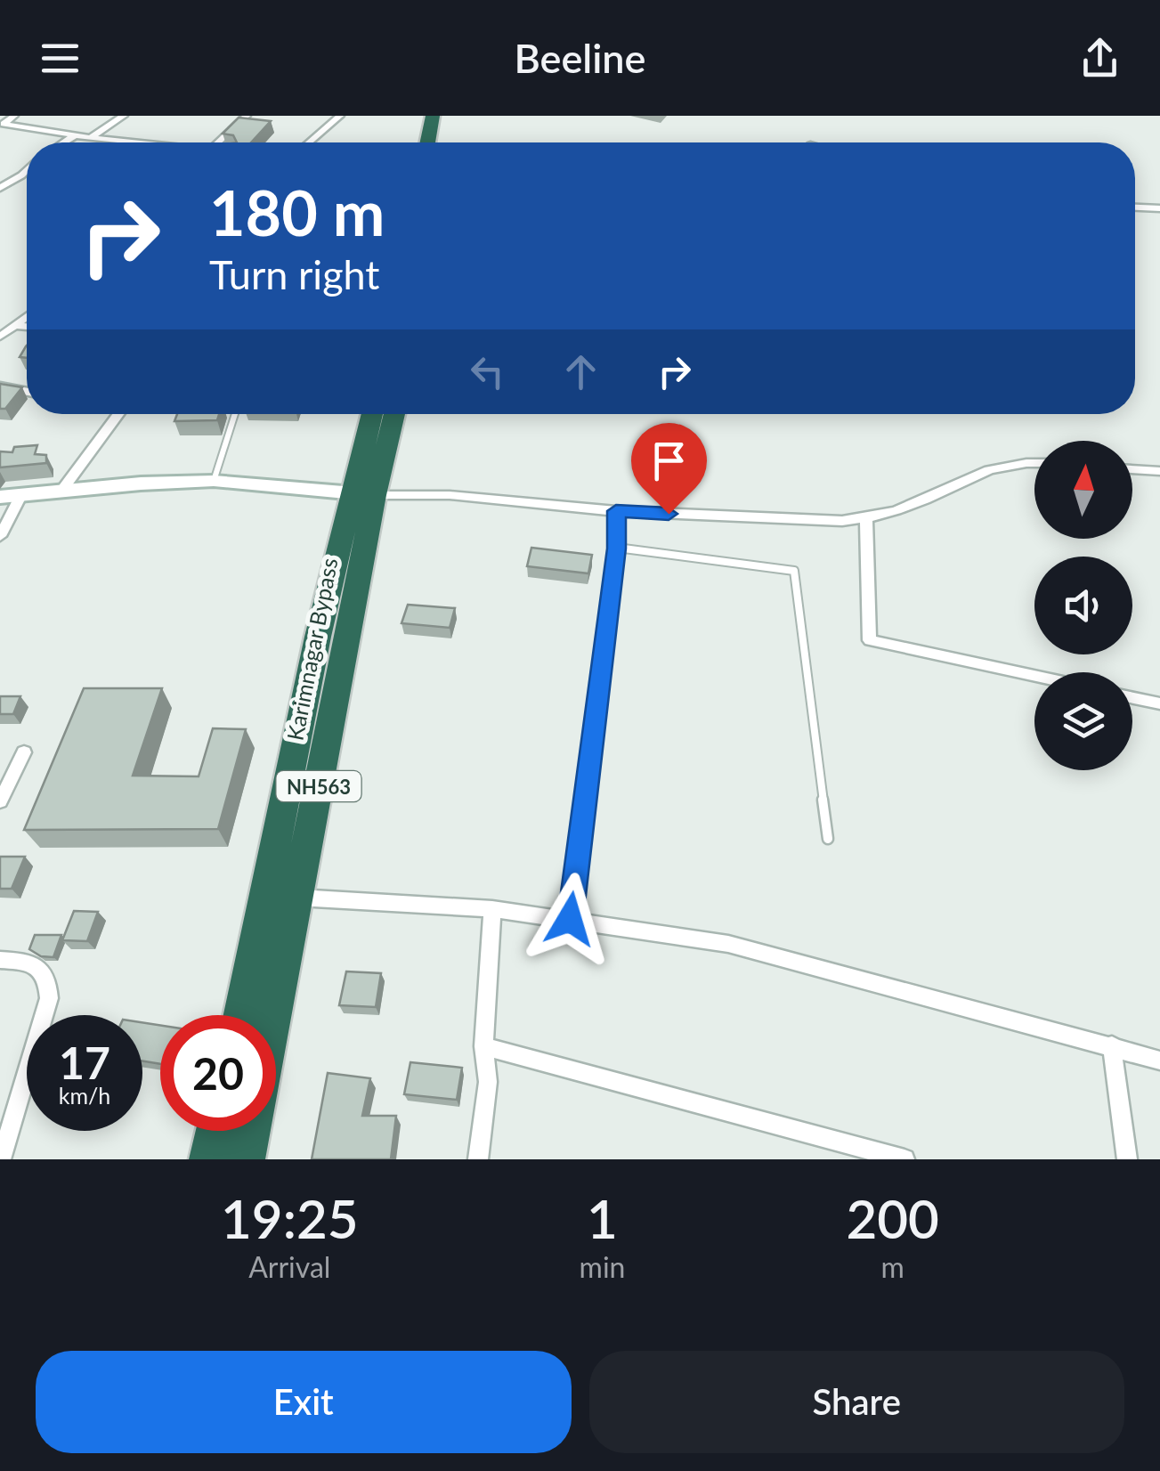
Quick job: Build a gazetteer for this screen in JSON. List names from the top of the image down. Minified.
{"streets":{"highway":["Karimnagar Bypass","NH563"]},"crossings":[["Karimnagar Bypass","NH563"]],"north":"top","page":{"header":"Beeline","turn":["180 m","Turn right"],"speed":"17 km/h","limit":"20","eta":["19:25","Arrival","1","min","200","m"],"buttons":["Exit","Share"]}}
